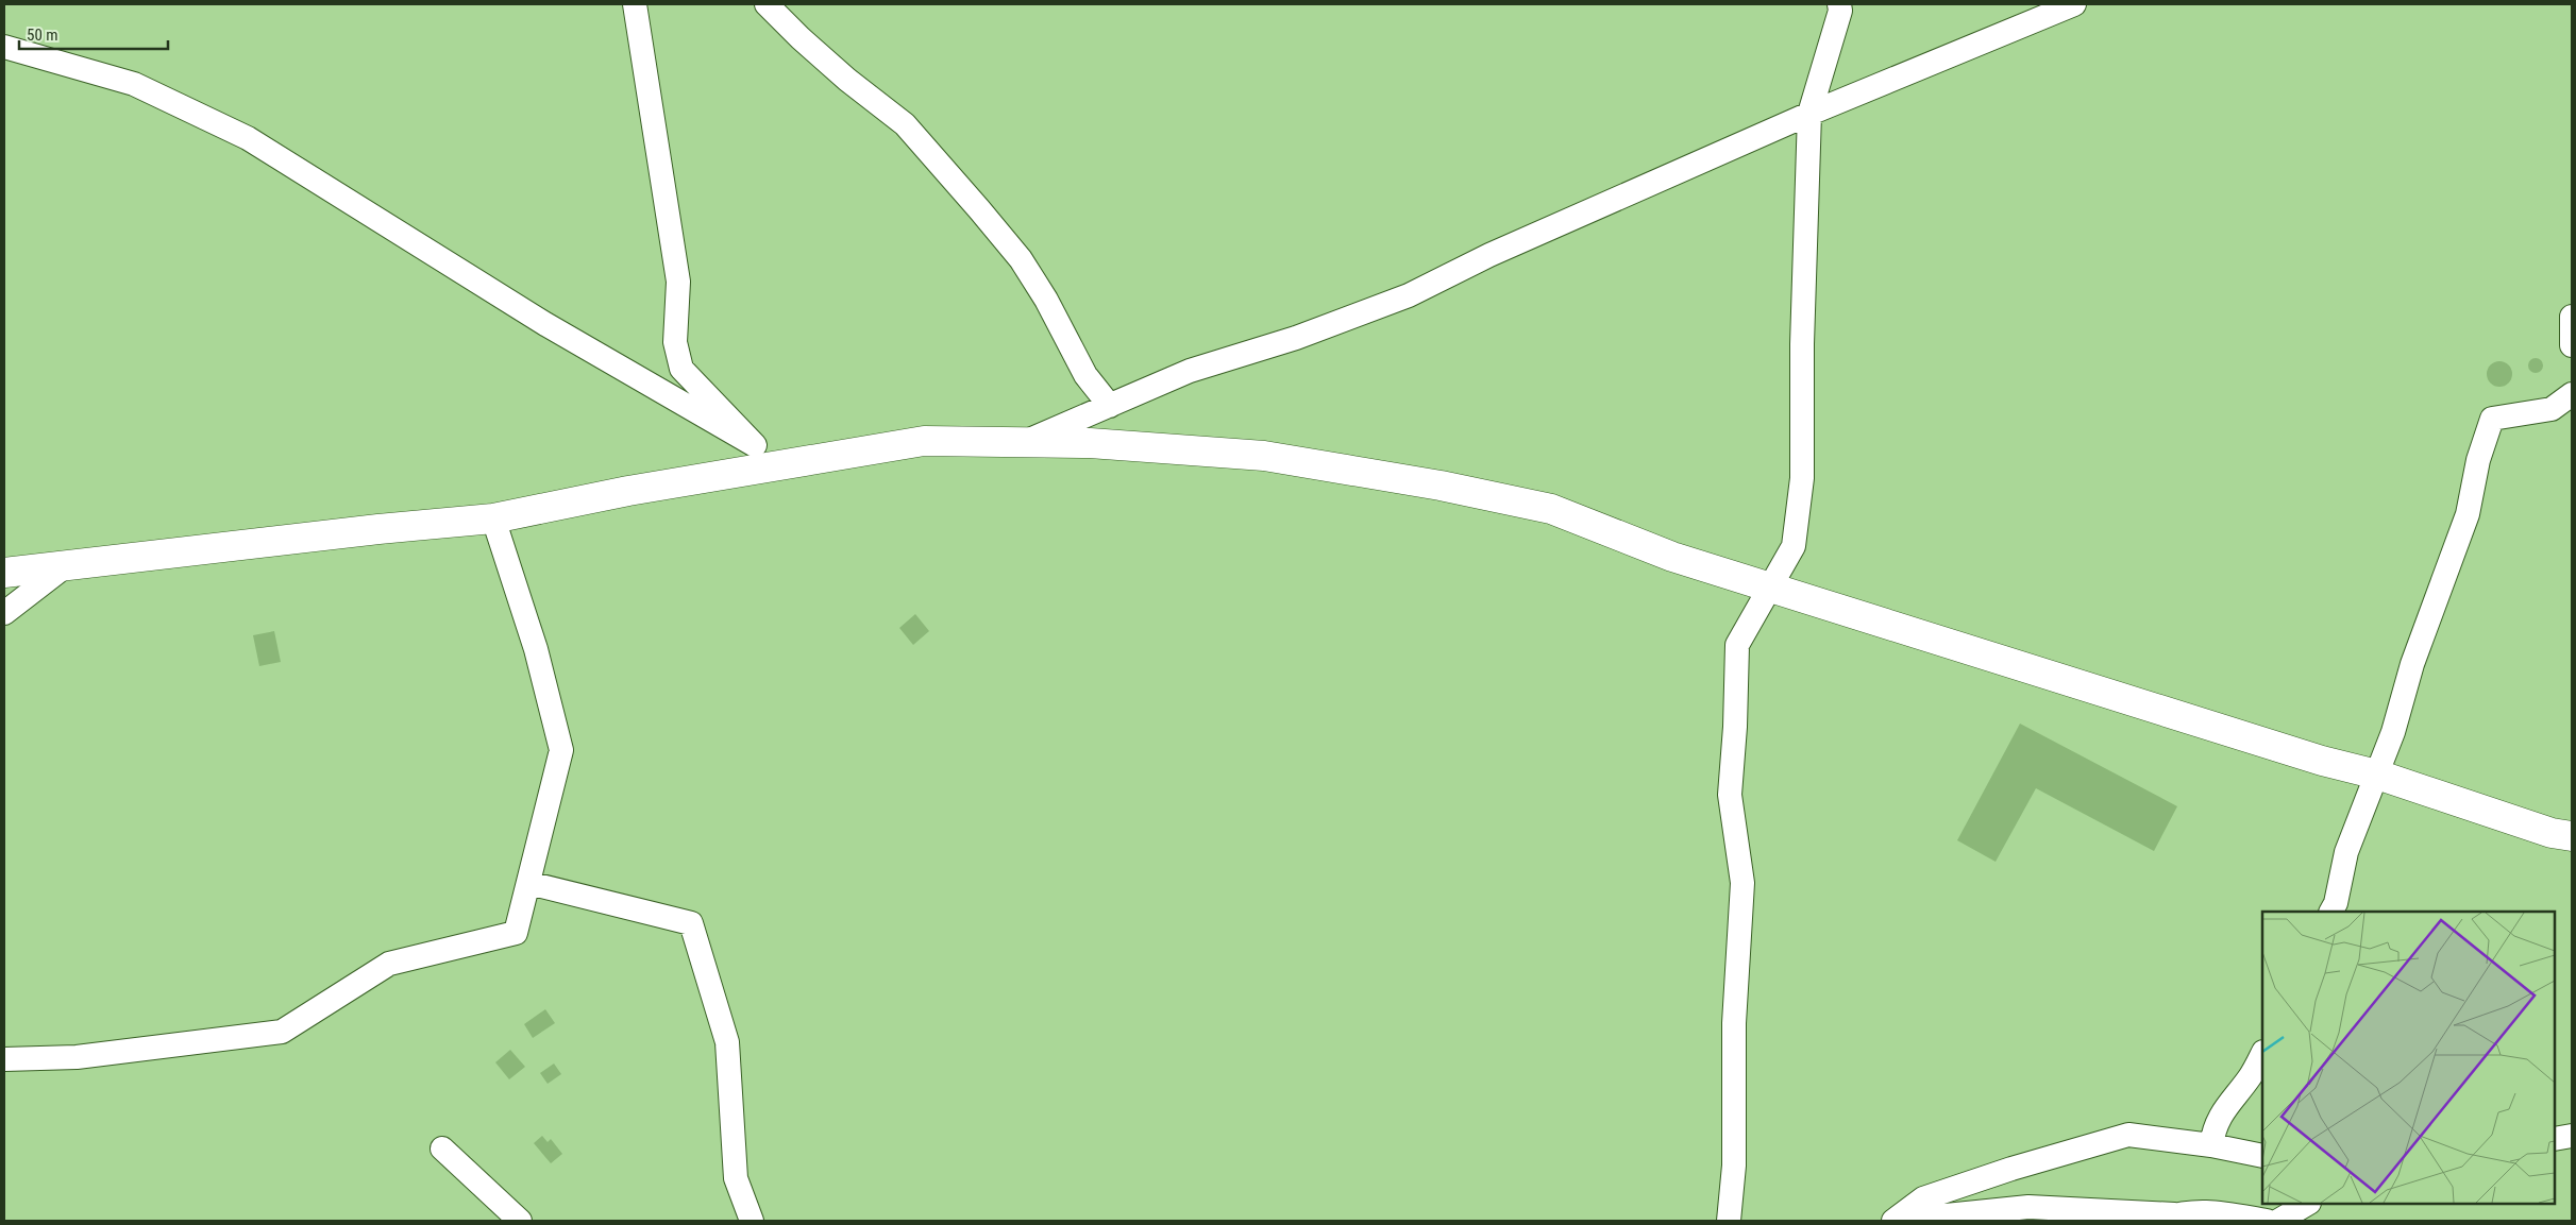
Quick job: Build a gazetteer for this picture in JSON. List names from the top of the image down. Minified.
{"scale_bar":"50 m"}
